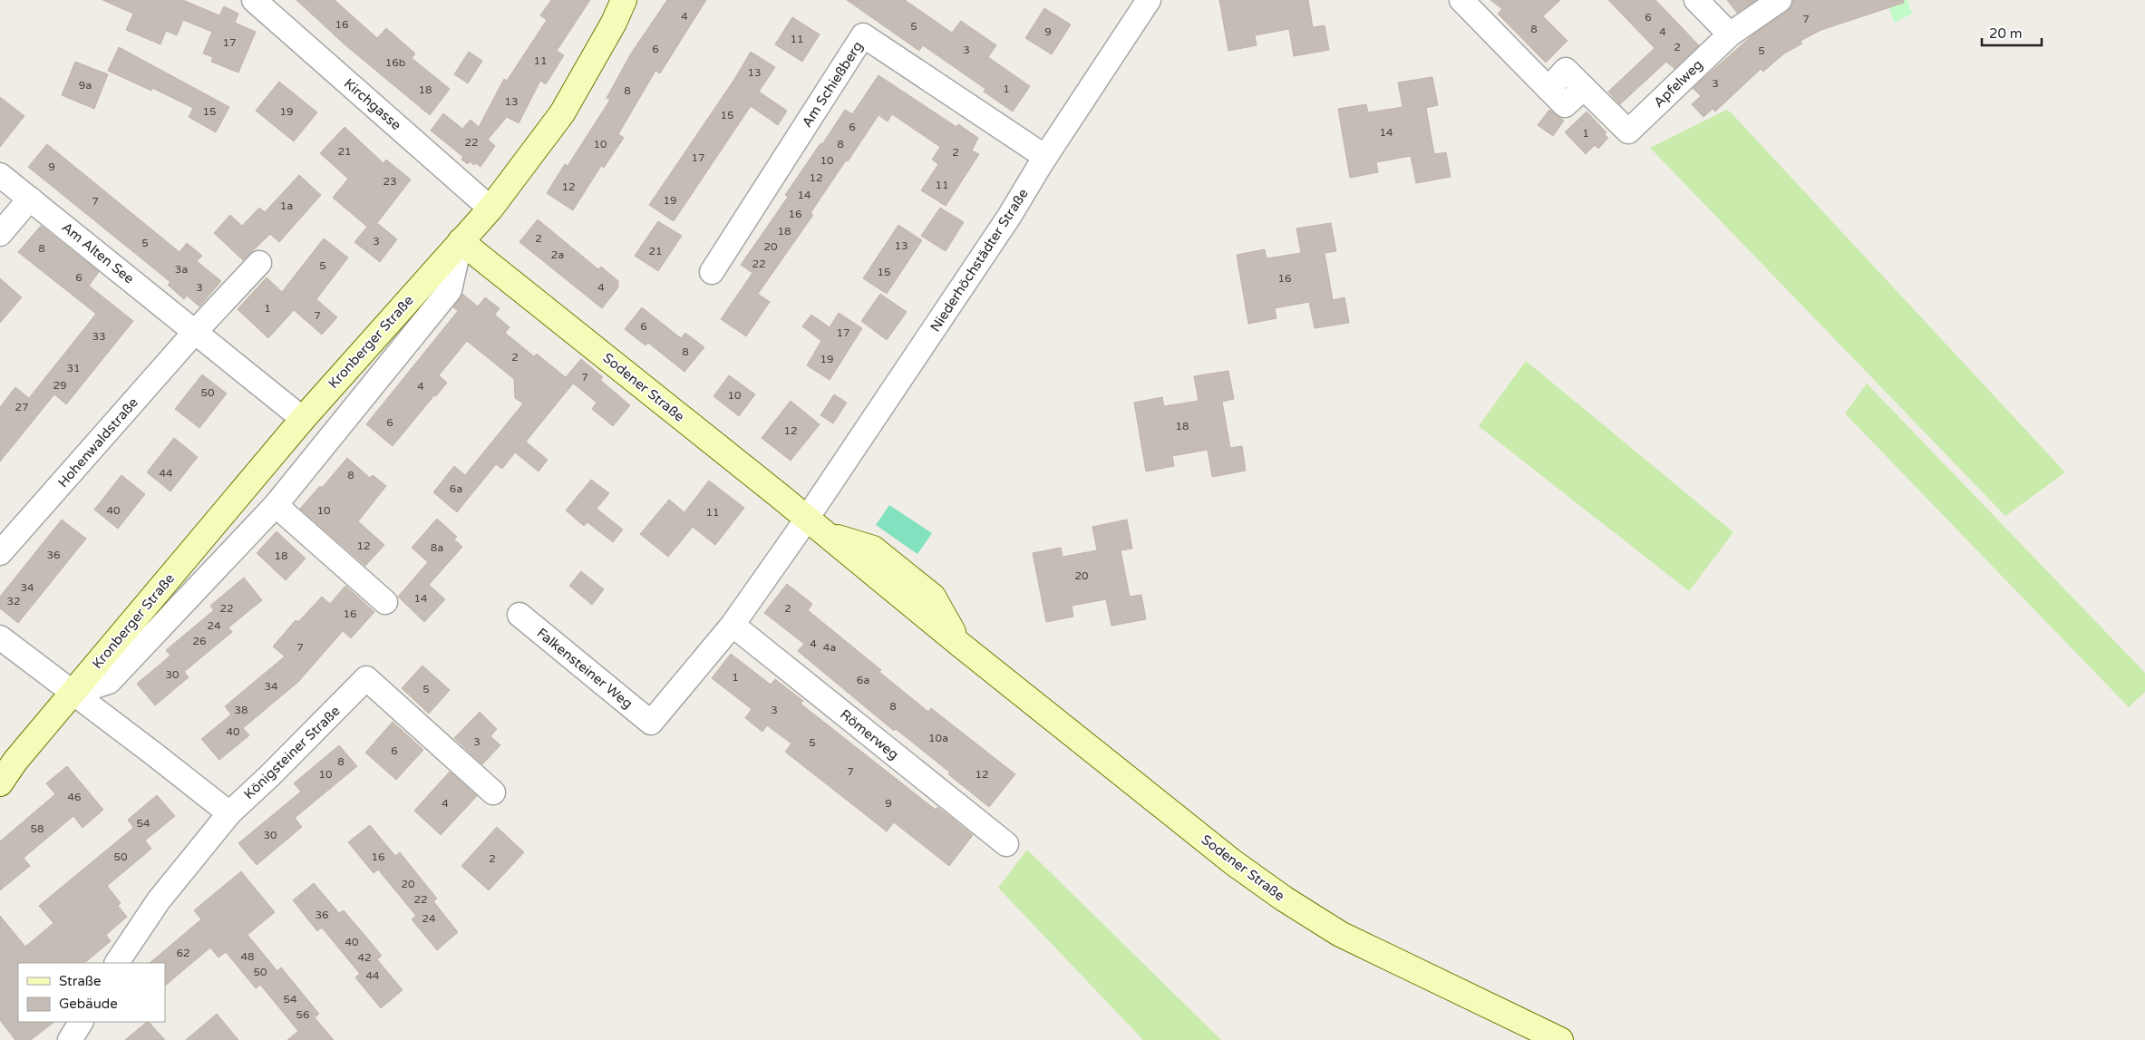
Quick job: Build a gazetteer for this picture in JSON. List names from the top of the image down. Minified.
{"streets":{"main road":["Kronberger Straße","Sodener Straße"],"street":["Apfelweg","Am Schießberg","Kirchgasse","Am Alten See","Niederhöchstädter Straße","Hohenwaldstraße","Falkensteiner Weg","Römerweg","Königsteiner Straße"]},"crossings":[["Am Schießberg","Niederhöchstädter Straße"],["Am Alten See","Kronberger Straße"],["Am Alten See","Hohenwaldstraße"],["Niederhöchstädter Straße","Sodener Straße"],["Niederhöchstädter Straße","Falkensteiner Weg"],["Niederhöchstädter Straße","Römerweg"],["Kronberger Straße","Sodener Straße"]],"house_numbers":["4","6","7","16","5","8","9","4","11","17","2","6","3","5","11","16b","13","3","9a","1","18","8","13","15","19","15","6","14","1","22","10","8","21","2","17","10","9","12","23","11","12","14","19","7","1a","16","18","2","3","5","13","20","8","21","2a","22","5","3a","15","6","16","3","4","1","7","6","17","33","8","2","19","31","7","29","4","50","10","27","6","18","12","44","8","6a","40","10","11","12","8a","36","18","20","34","14","32","22","2","16","24","26","4","7","4a","30","1","6a","34","5","8","38","3","40","10a","3","5","6","8","7","10","12","46","4","9","54","58","30","50","16","2","20","22","36","24","40","62","48","42","50","44","54","56"],"legend":["Straße","Gebäude"],"scale_bar":"20 m"}
